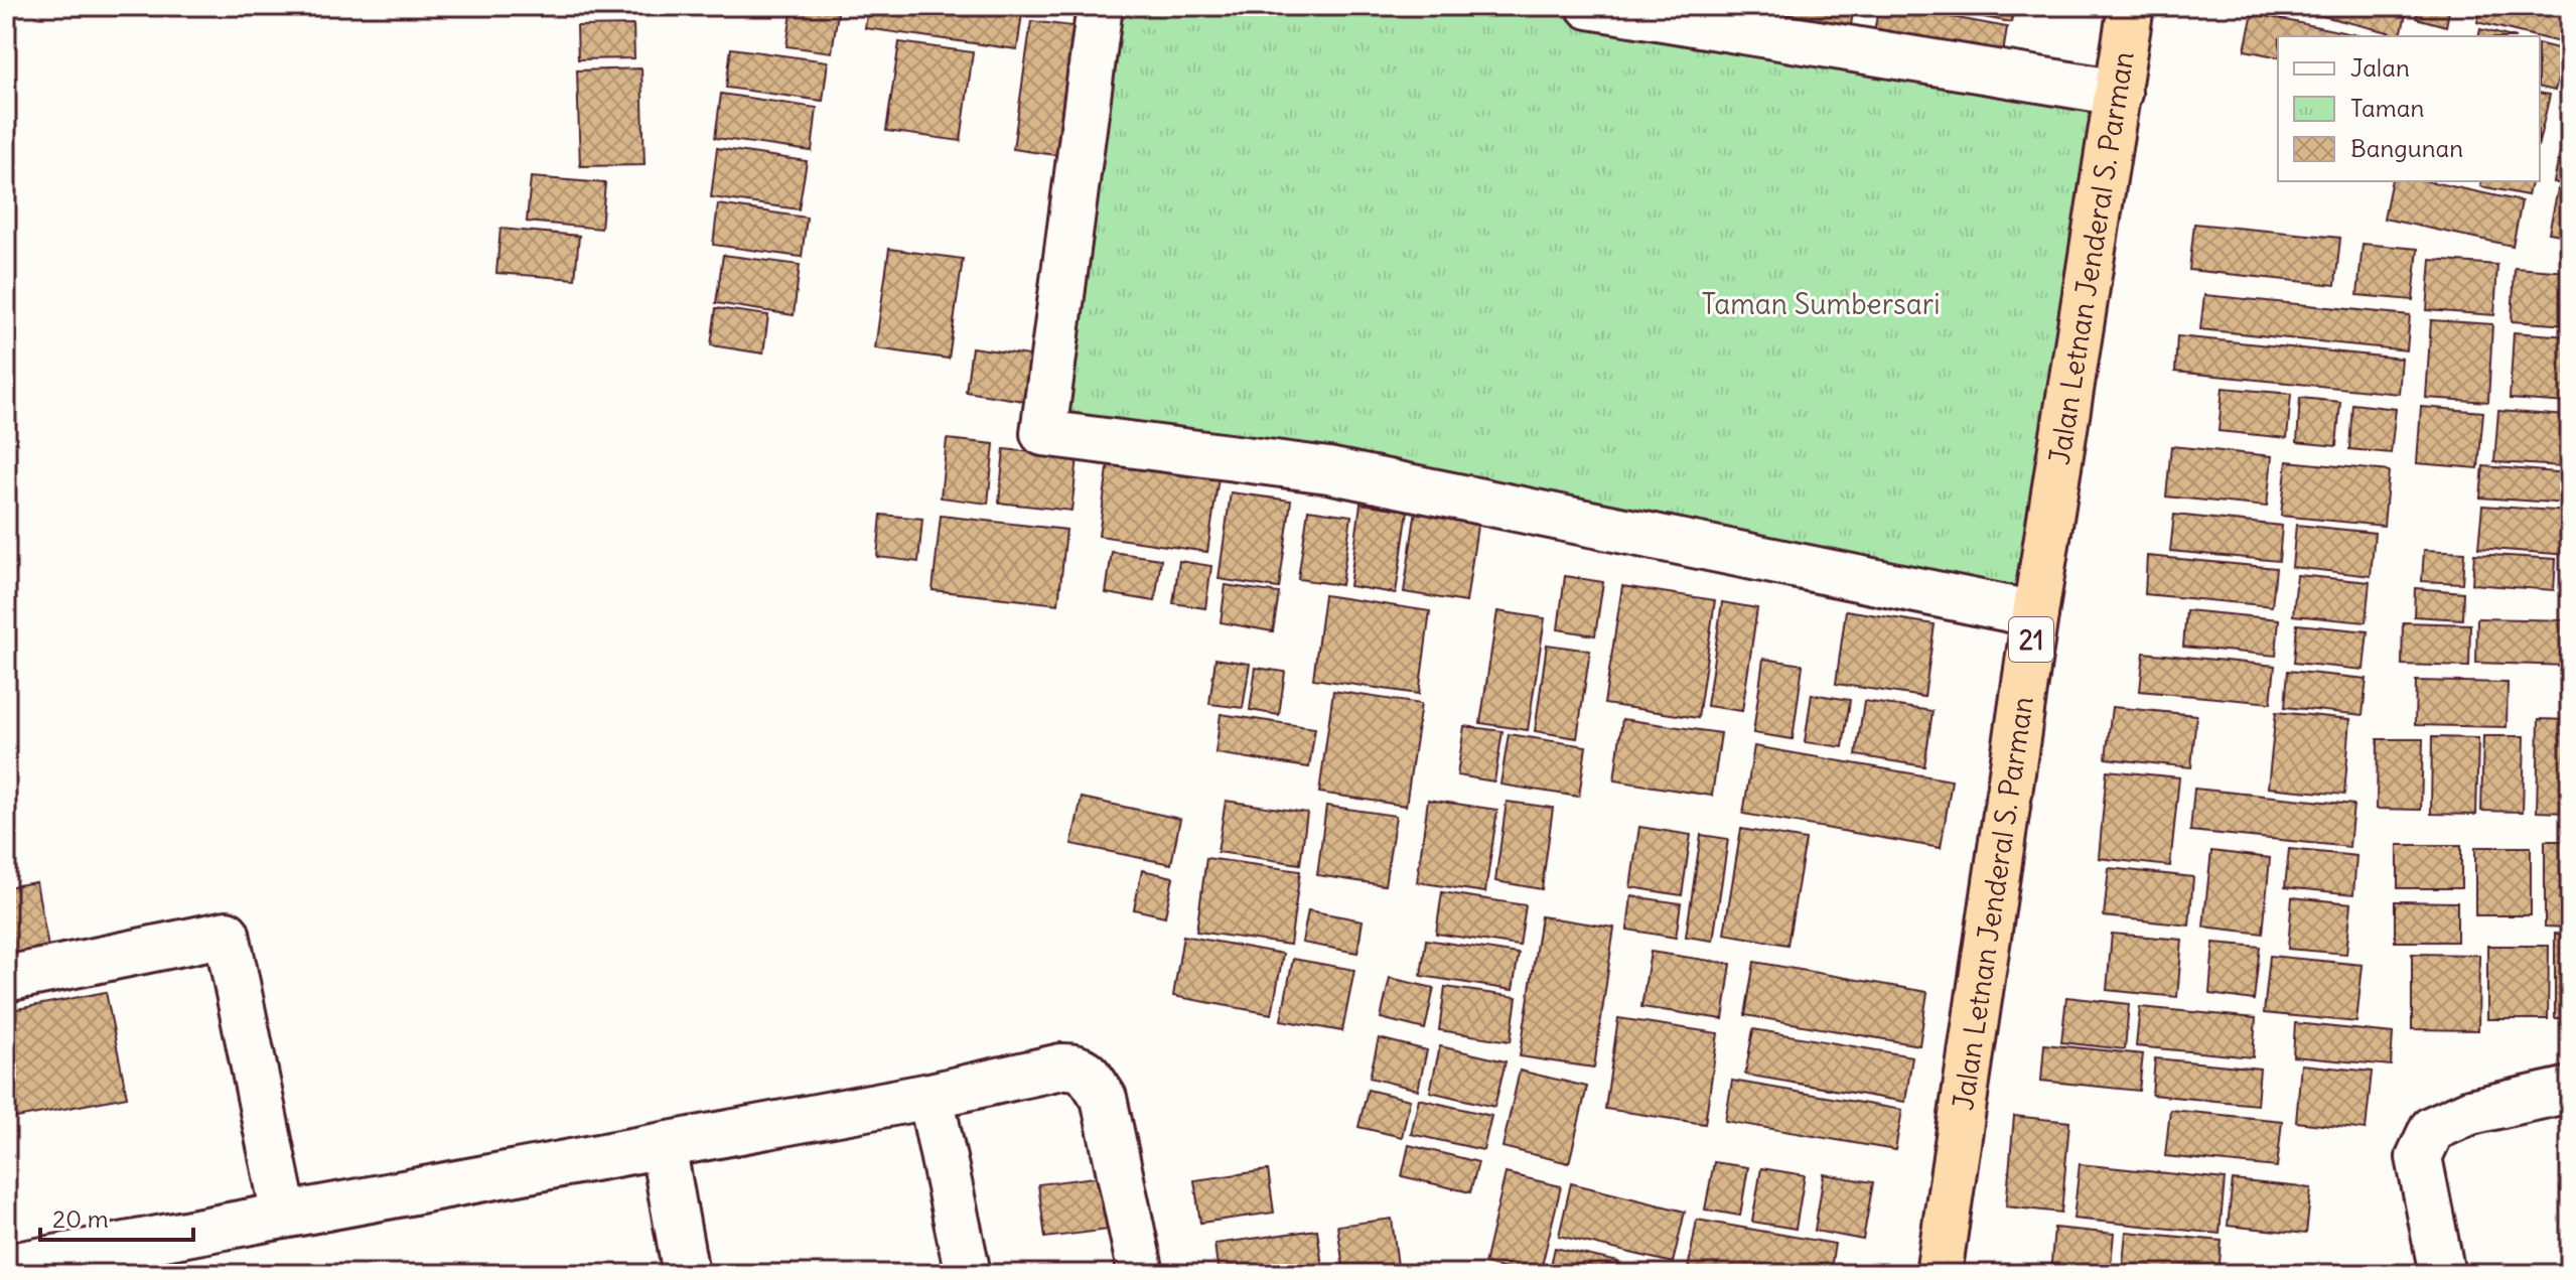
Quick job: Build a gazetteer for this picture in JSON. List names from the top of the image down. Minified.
{"streets":{"highway":["Jalan Letnan Jenderal S. Parman","21"]},"parks":["Taman Sumbersari"],"legend":["Jalan","Taman","Bangunan"],"scale_bar":"20 m"}
